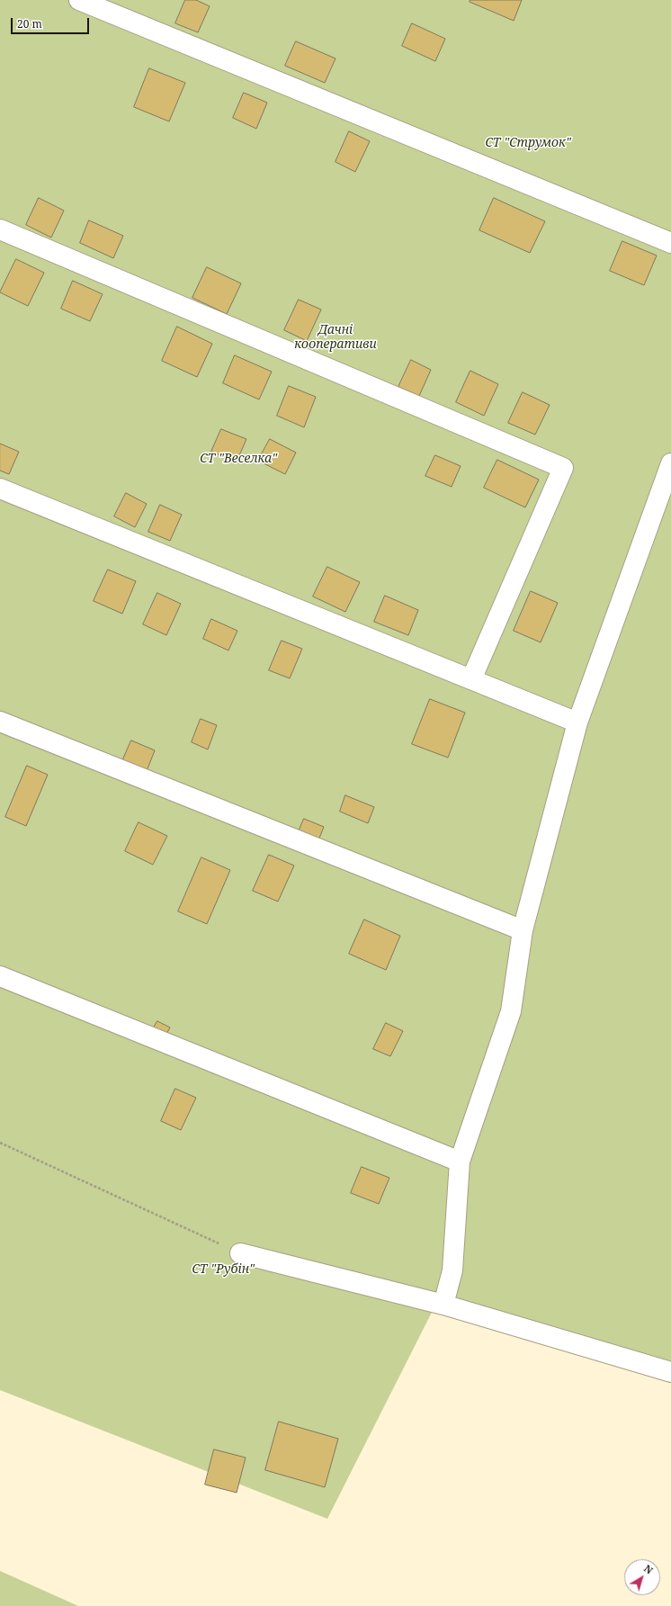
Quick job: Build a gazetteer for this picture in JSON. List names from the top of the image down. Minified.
{"parks":["СТ \"Струмок\"","Дачні кооперативи","СТ \"Веселка\"","СТ \"Рубін\""],"scale_bar":"20 m","north":"top right"}
